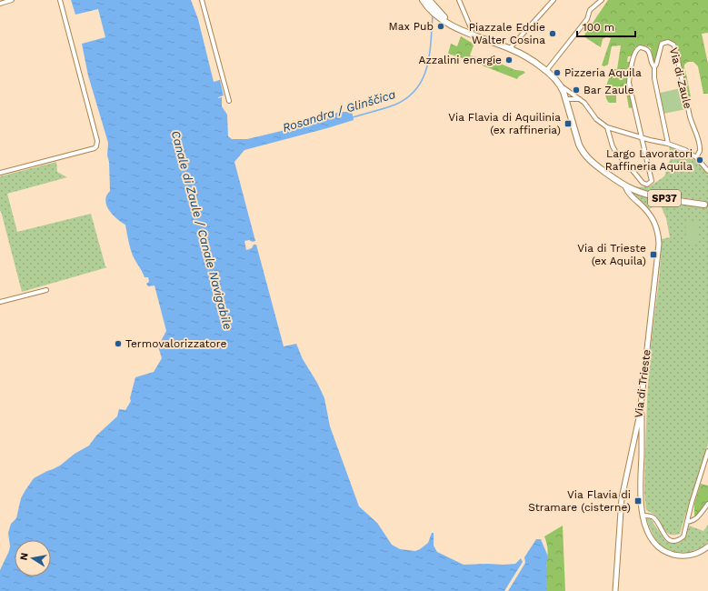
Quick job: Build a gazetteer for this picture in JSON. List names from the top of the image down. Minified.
{"streets":{"main road":["SP37"],"street":["Via di Zaule","Via di Trieste"]},"crossings":[["SP37","Via di Trieste"]],"water":["Rosandra / Glinščica","Canale di Zaule / Canale Navigabile"],"places":{"other":["Max Pub","Piazzale Eddie Walter Cosina","Azzalini energie","Pizzeria Aquila","Bar Zaule","Largo Lavoratori Raffineria Aquila","Termovalorizzatore"],"transit":["Via Flavia di Aquilinia (ex raffineria)","Via di Trieste (ex Aquila)","Via Flavia di Stramare (cisterne)"]},"scale_bar":"100 m","north":"left"}
